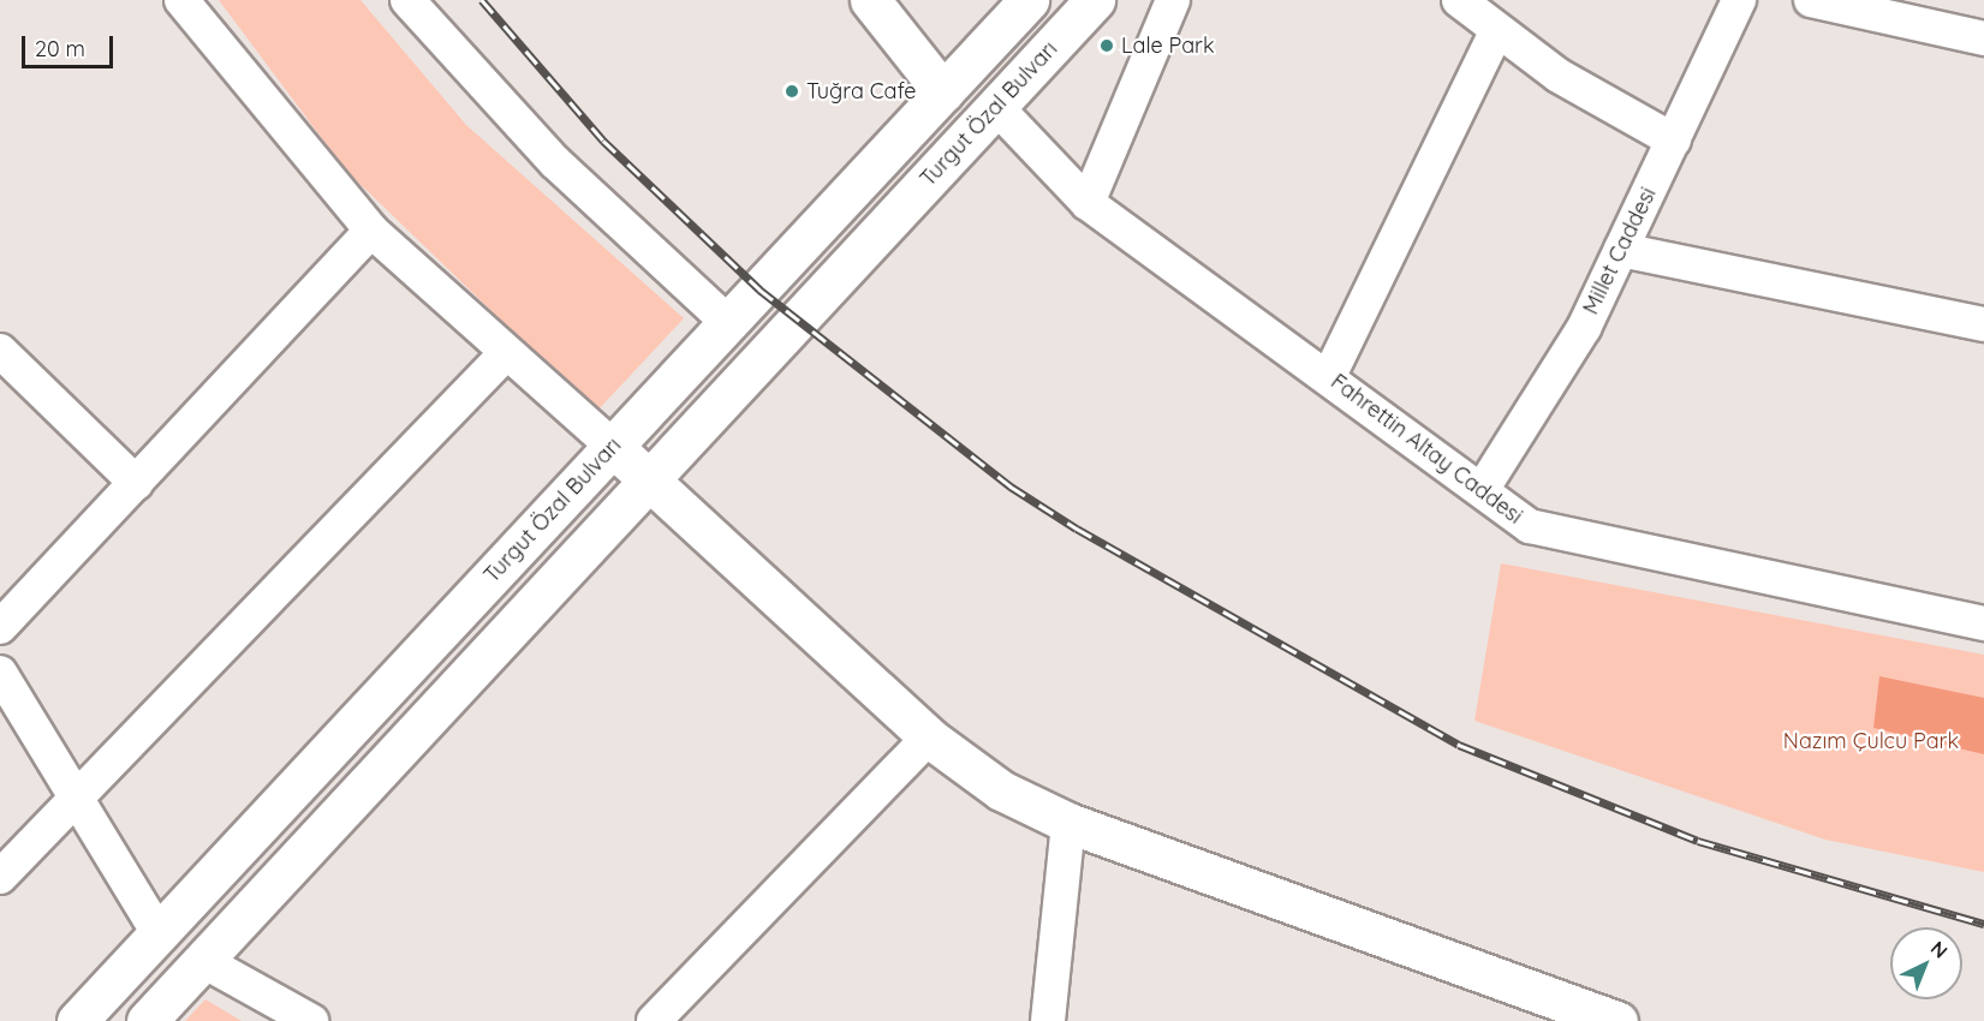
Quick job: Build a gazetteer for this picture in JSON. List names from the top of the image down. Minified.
{"streets":{"main road":["Turgut Özal Bulvarı"],"street":["Millet Caddesi","Fahrettin Altay Caddesi"]},"crossings":[["Turgut Özal Bulvarı","Fahrettin Altay Caddesi"],["Millet Caddesi","Fahrettin Altay Caddesi"]],"parks":["Nazım Çulcu Park"],"places":["Lale Park","Tuğra Cafe"],"scale_bar":"20 m","north":"top right"}
